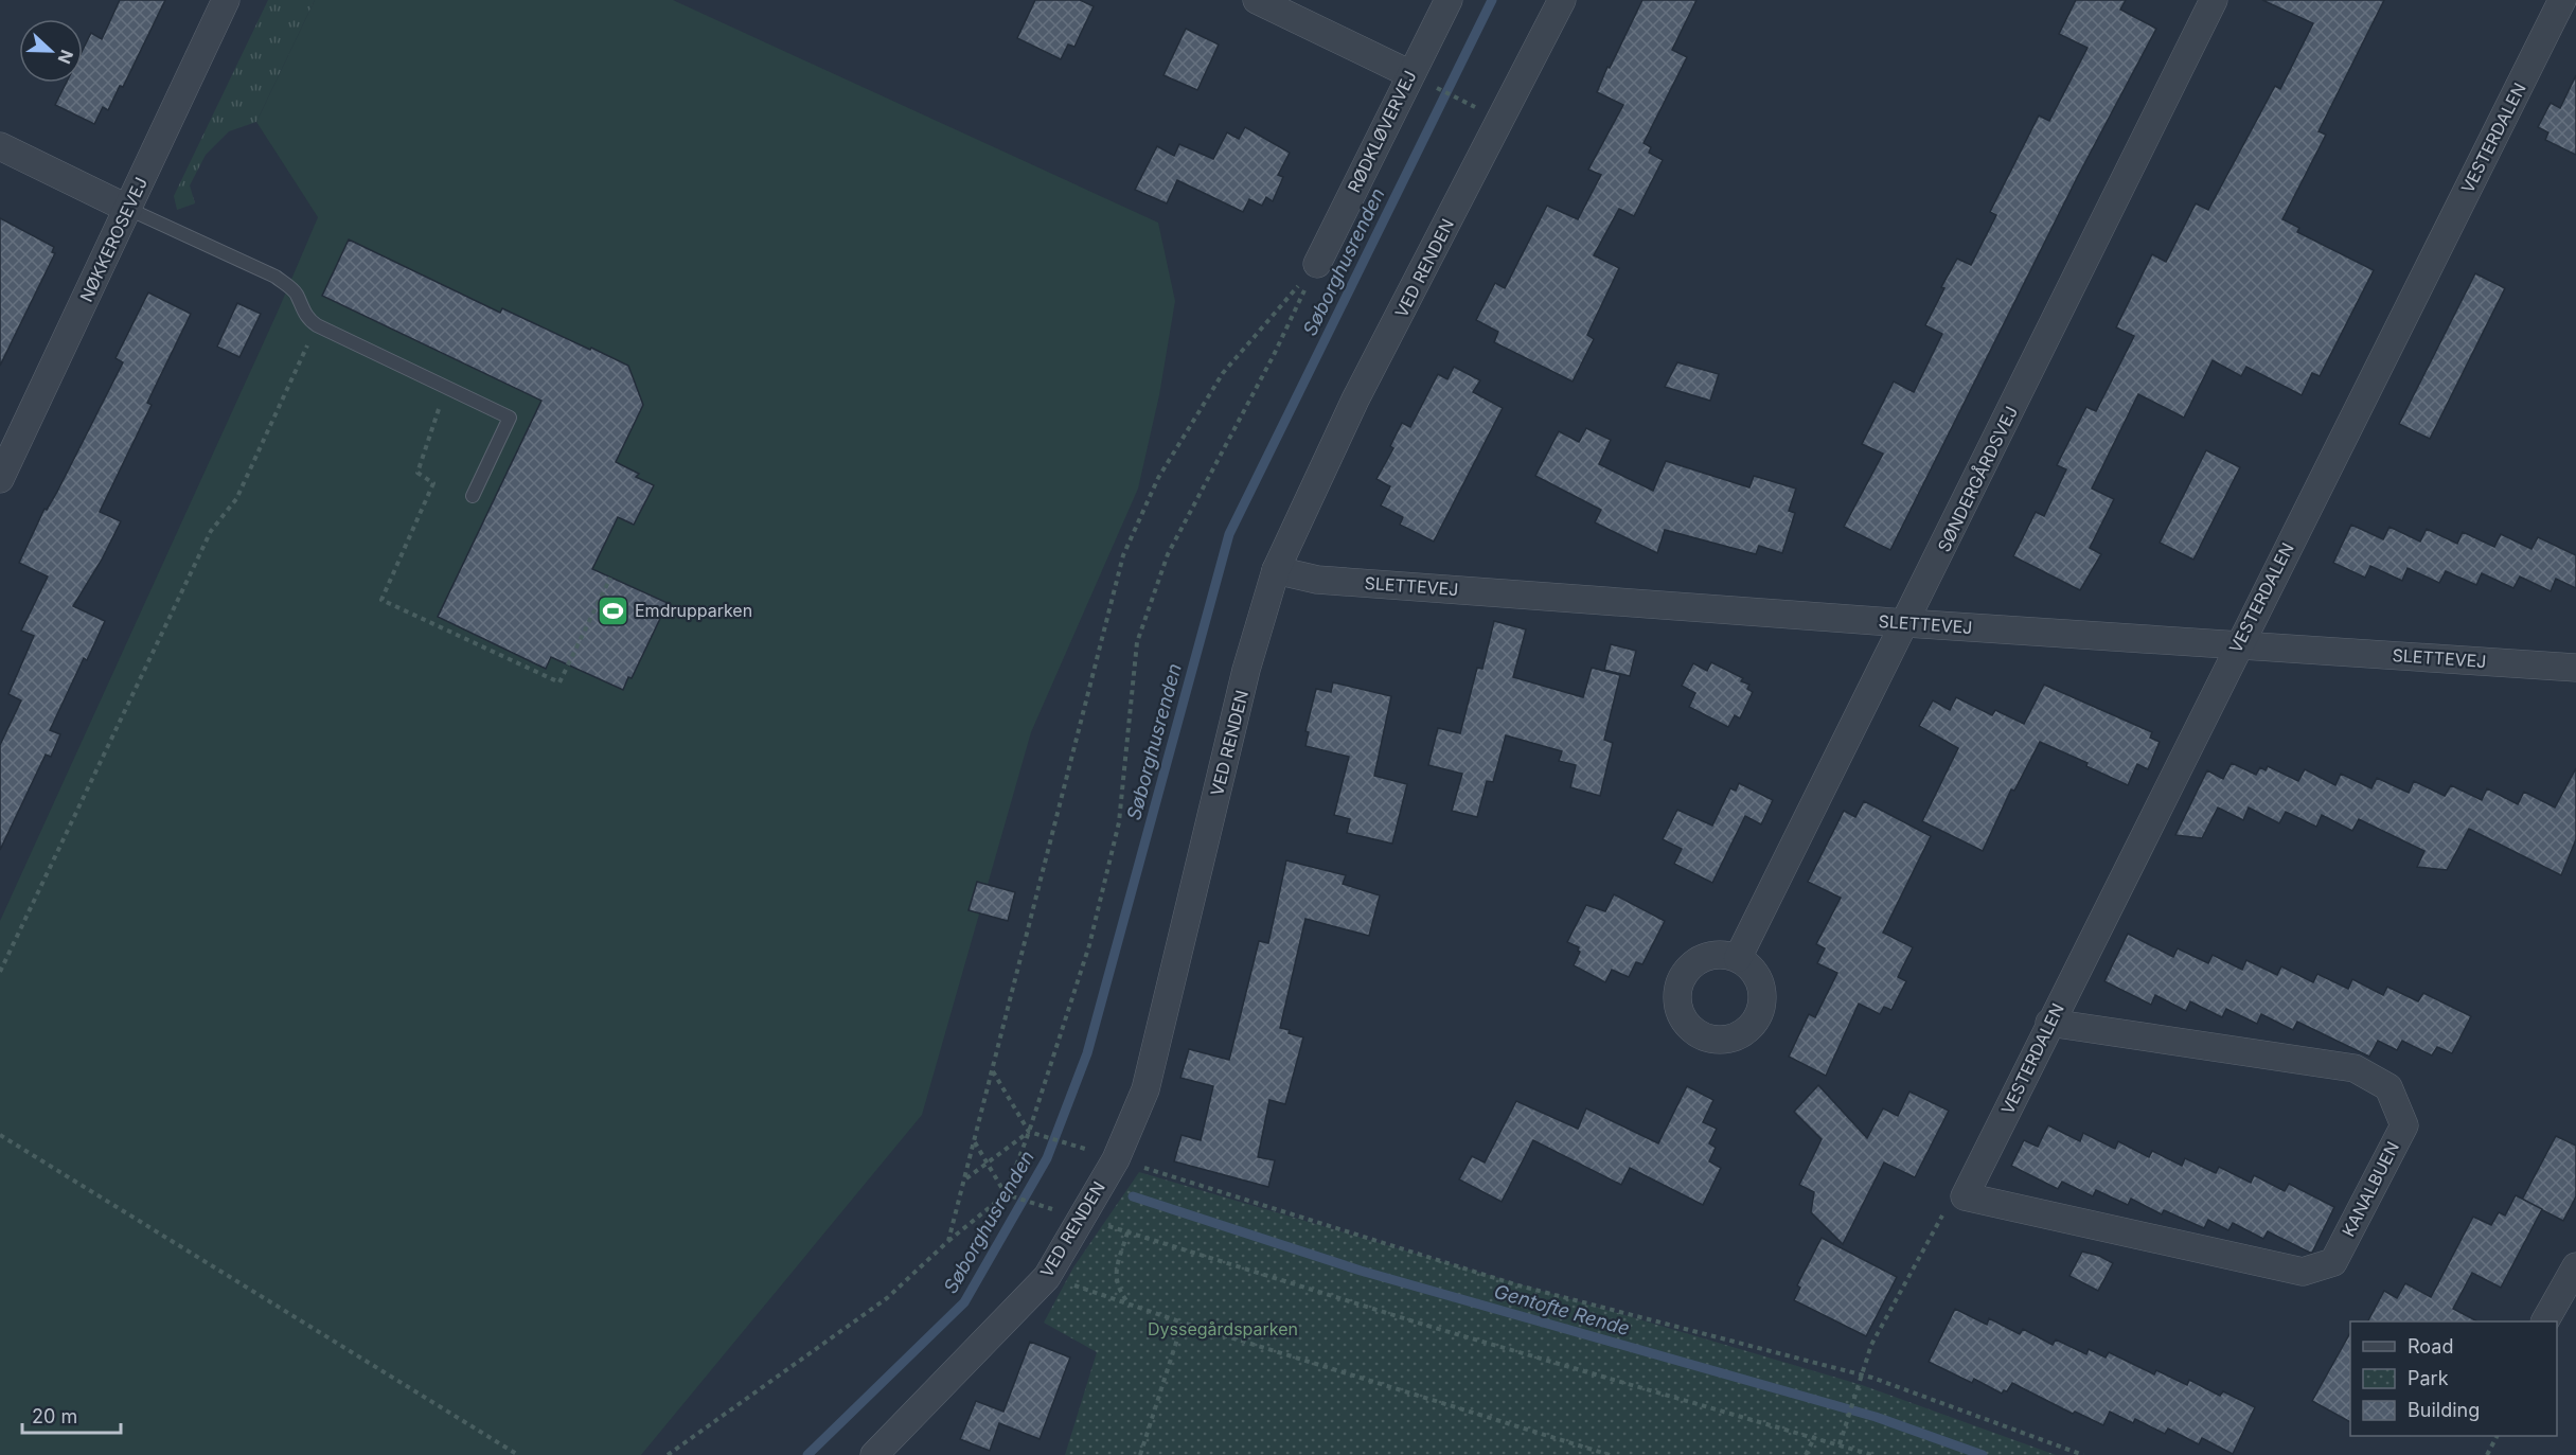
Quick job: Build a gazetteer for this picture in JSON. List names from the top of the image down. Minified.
{"streets":{"street":["RØDKLØVERVEJ","VESTERDALEN","NØKKEROSEVEJ","VED RENDEN","SØNDERGÅRDSVEJ","SLETTEVEJ","KANALBUEN"]},"crossings":[["VESTERDALEN","SLETTEVEJ"],["VESTERDALEN","KANALBUEN"],["VED RENDEN","SLETTEVEJ"],["SØNDERGÅRDSVEJ","SLETTEVEJ"]],"water":["Søborghusrenden","Gentofte Rende"],"parks":["Dyssegårdsparken"],"places":{"sports":["Emdrupparken"]},"legend":["Road","Park","Building"],"scale_bar":"20 m","north":"right"}
